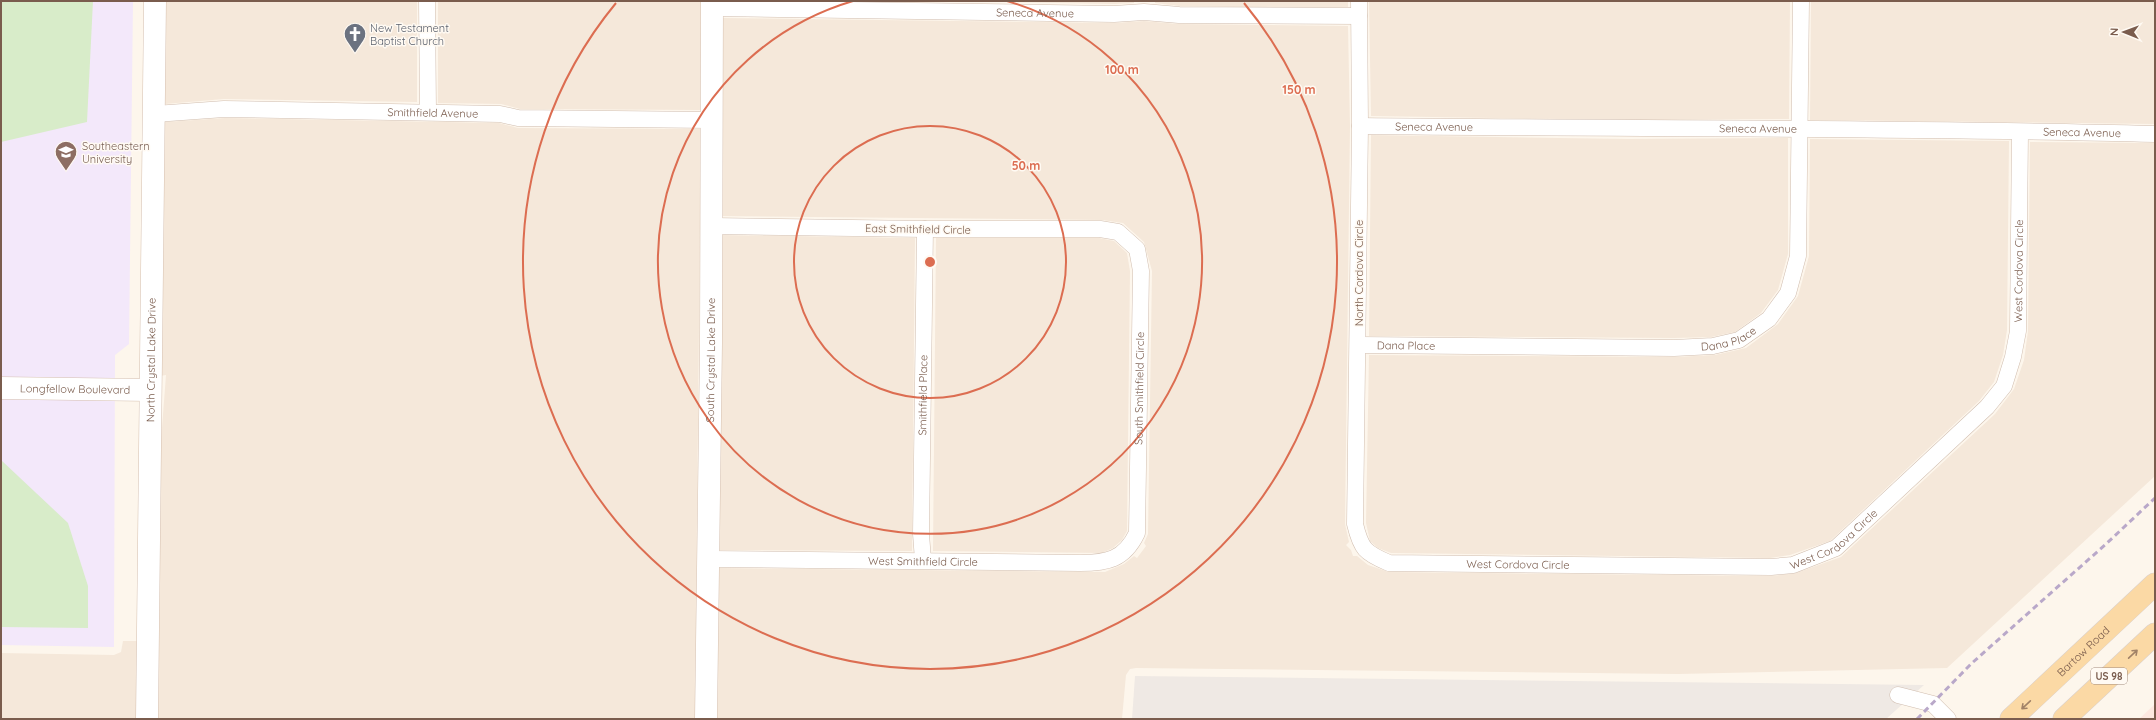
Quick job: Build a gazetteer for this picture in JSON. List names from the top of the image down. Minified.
{"streets":{"main road":["Bartow Road","US 98"],"street":["Seneca Avenue","Smithfield Avenue","East Smithfield Circle","West Cordova Circle","North Cordova Circle","Dana Place","North Crystal Lake Drive","South Crystal Lake Drive","South Smithfield Circle","Longfellow Boulevard","Smithfield Place","West Smithfield Circle"]},"crossings":[["Seneca Avenue","West Cordova Circle"],["Seneca Avenue","North Cordova Circle"],["Seneca Avenue","Dana Place"],["Seneca Avenue","South Crystal Lake Drive"],["Smithfield Avenue","North Crystal Lake Drive"],["Smithfield Avenue","South Crystal Lake Drive"],["East Smithfield Circle","South Crystal Lake Drive"],["East Smithfield Circle","South Smithfield Circle"],["East Smithfield Circle","Smithfield Place"],["West Cordova Circle","North Cordova Circle"],["North Cordova Circle","Dana Place"],["North Crystal Lake Drive","Longfellow Boulevard"],["South Crystal Lake Drive","West Smithfield Circle"],["South Smithfield Circle","West Smithfield Circle"],["Smithfield Place","West Smithfield Circle"]],"places":{"church":["New Testament Baptist Church"],"school or university":["Southeastern University"]},"north":"left","rings":["100 m","150 m","50 m"]}
